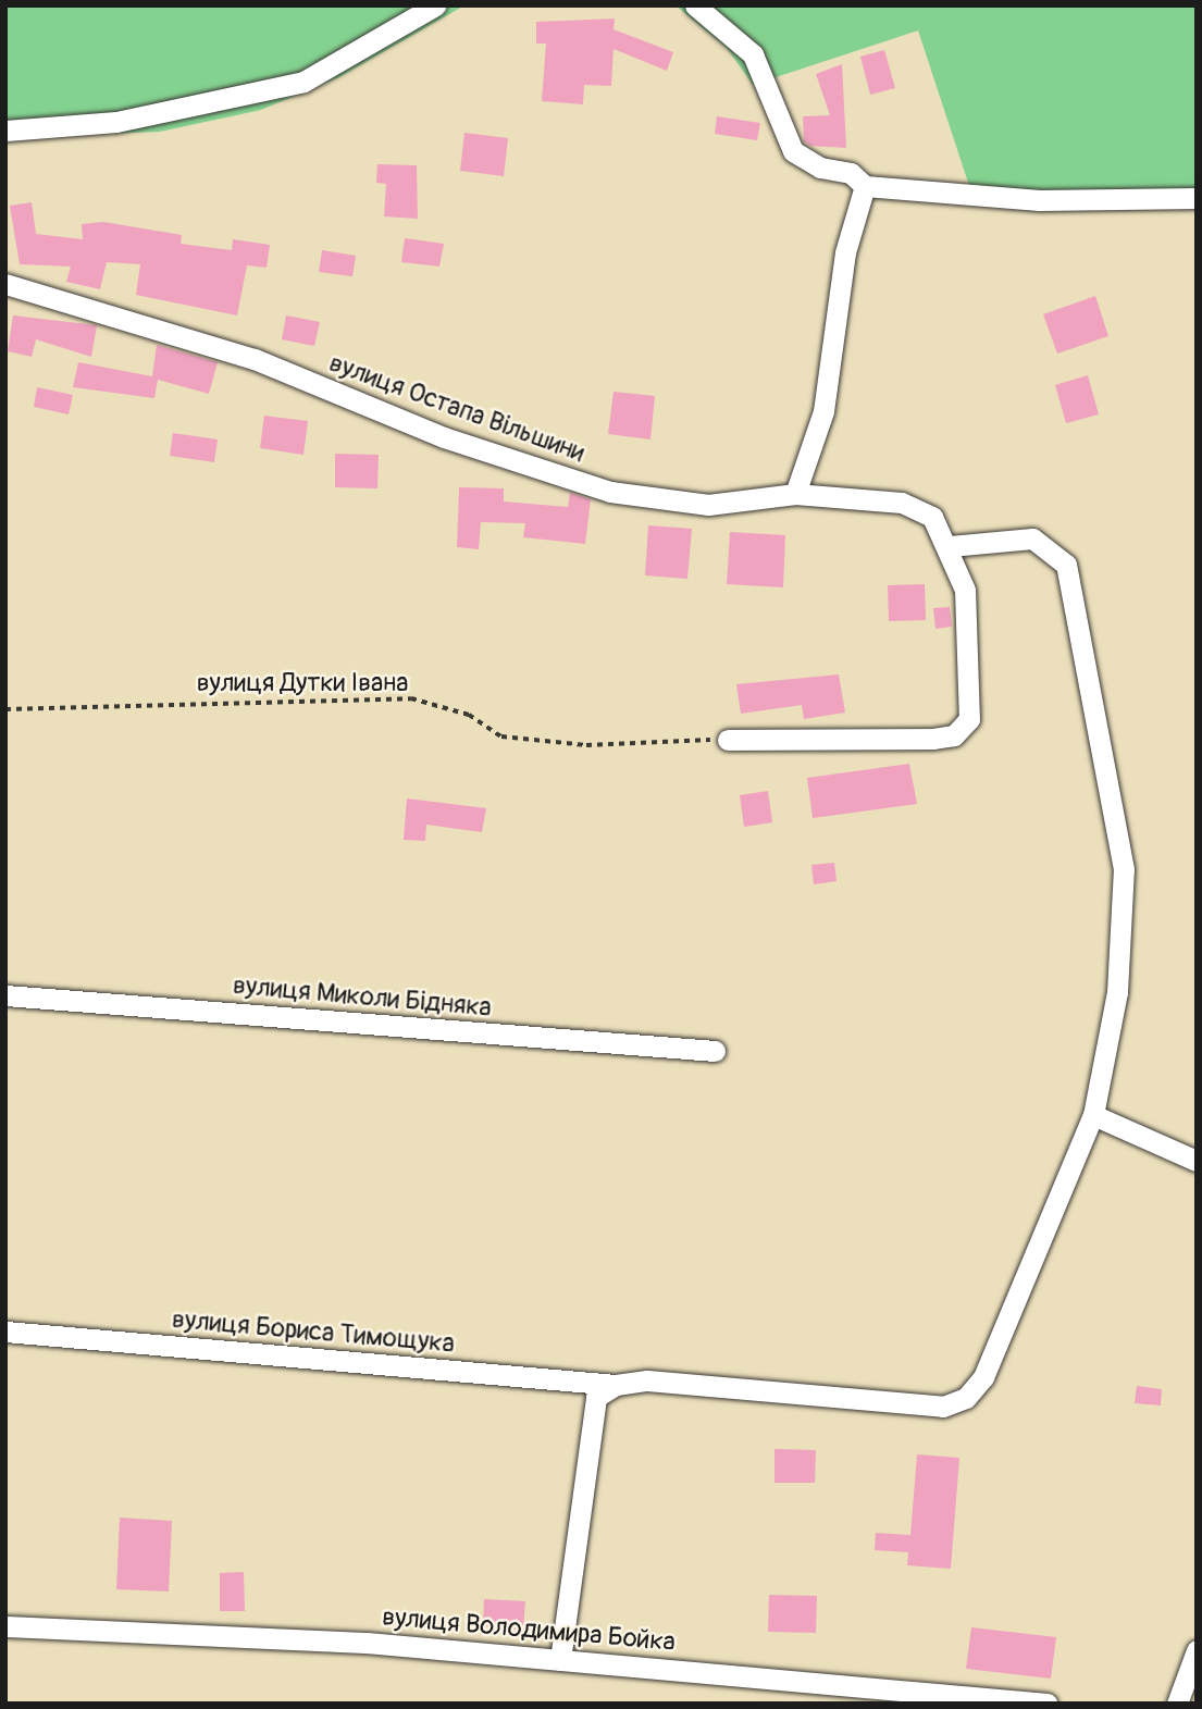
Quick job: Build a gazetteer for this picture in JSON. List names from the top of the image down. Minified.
{"streets":{"street":["вулиця Остапа Вільшини","вулиця Миколи Бідняка","вулиця Бориса Тимощука","вулиця Володимира Бойка"],"path":["вулиця Дутки Івана"]},"crossings":[["вулиця Остапа Вільшини","вулиця Бориса Тимощука"]]}
